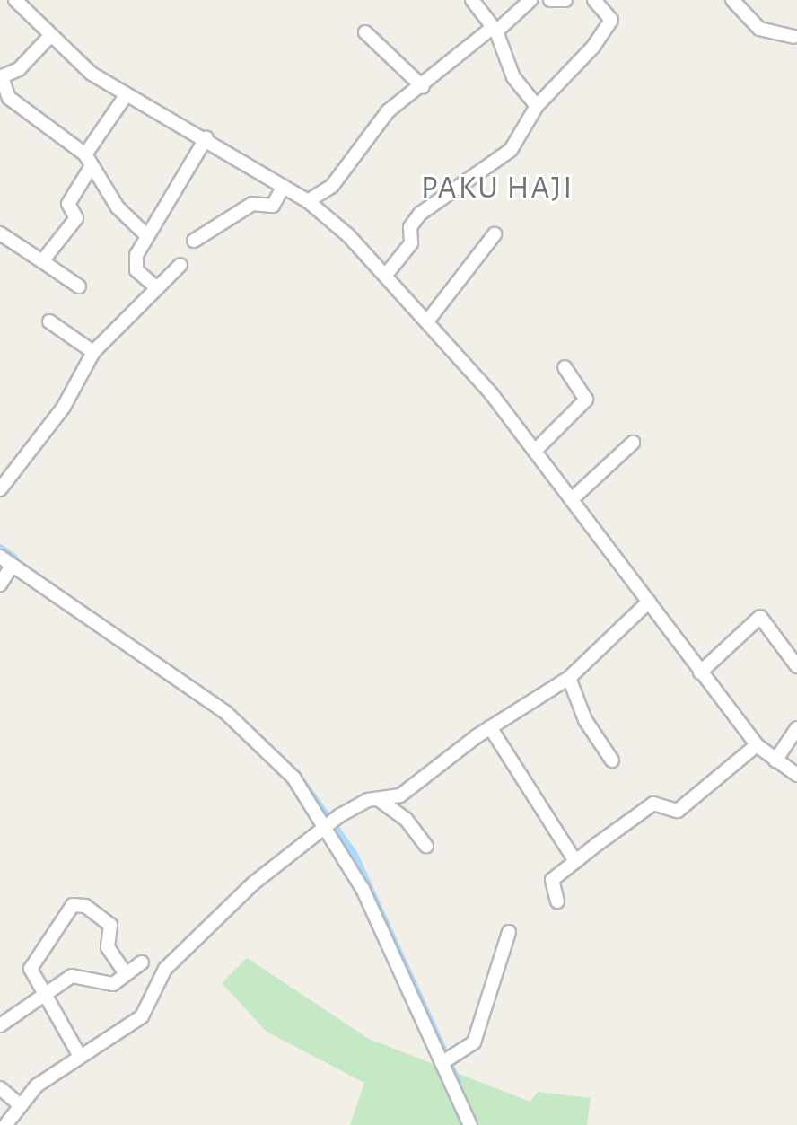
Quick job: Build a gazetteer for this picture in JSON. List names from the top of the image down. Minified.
{"districts":["PAKU HAJI"]}
